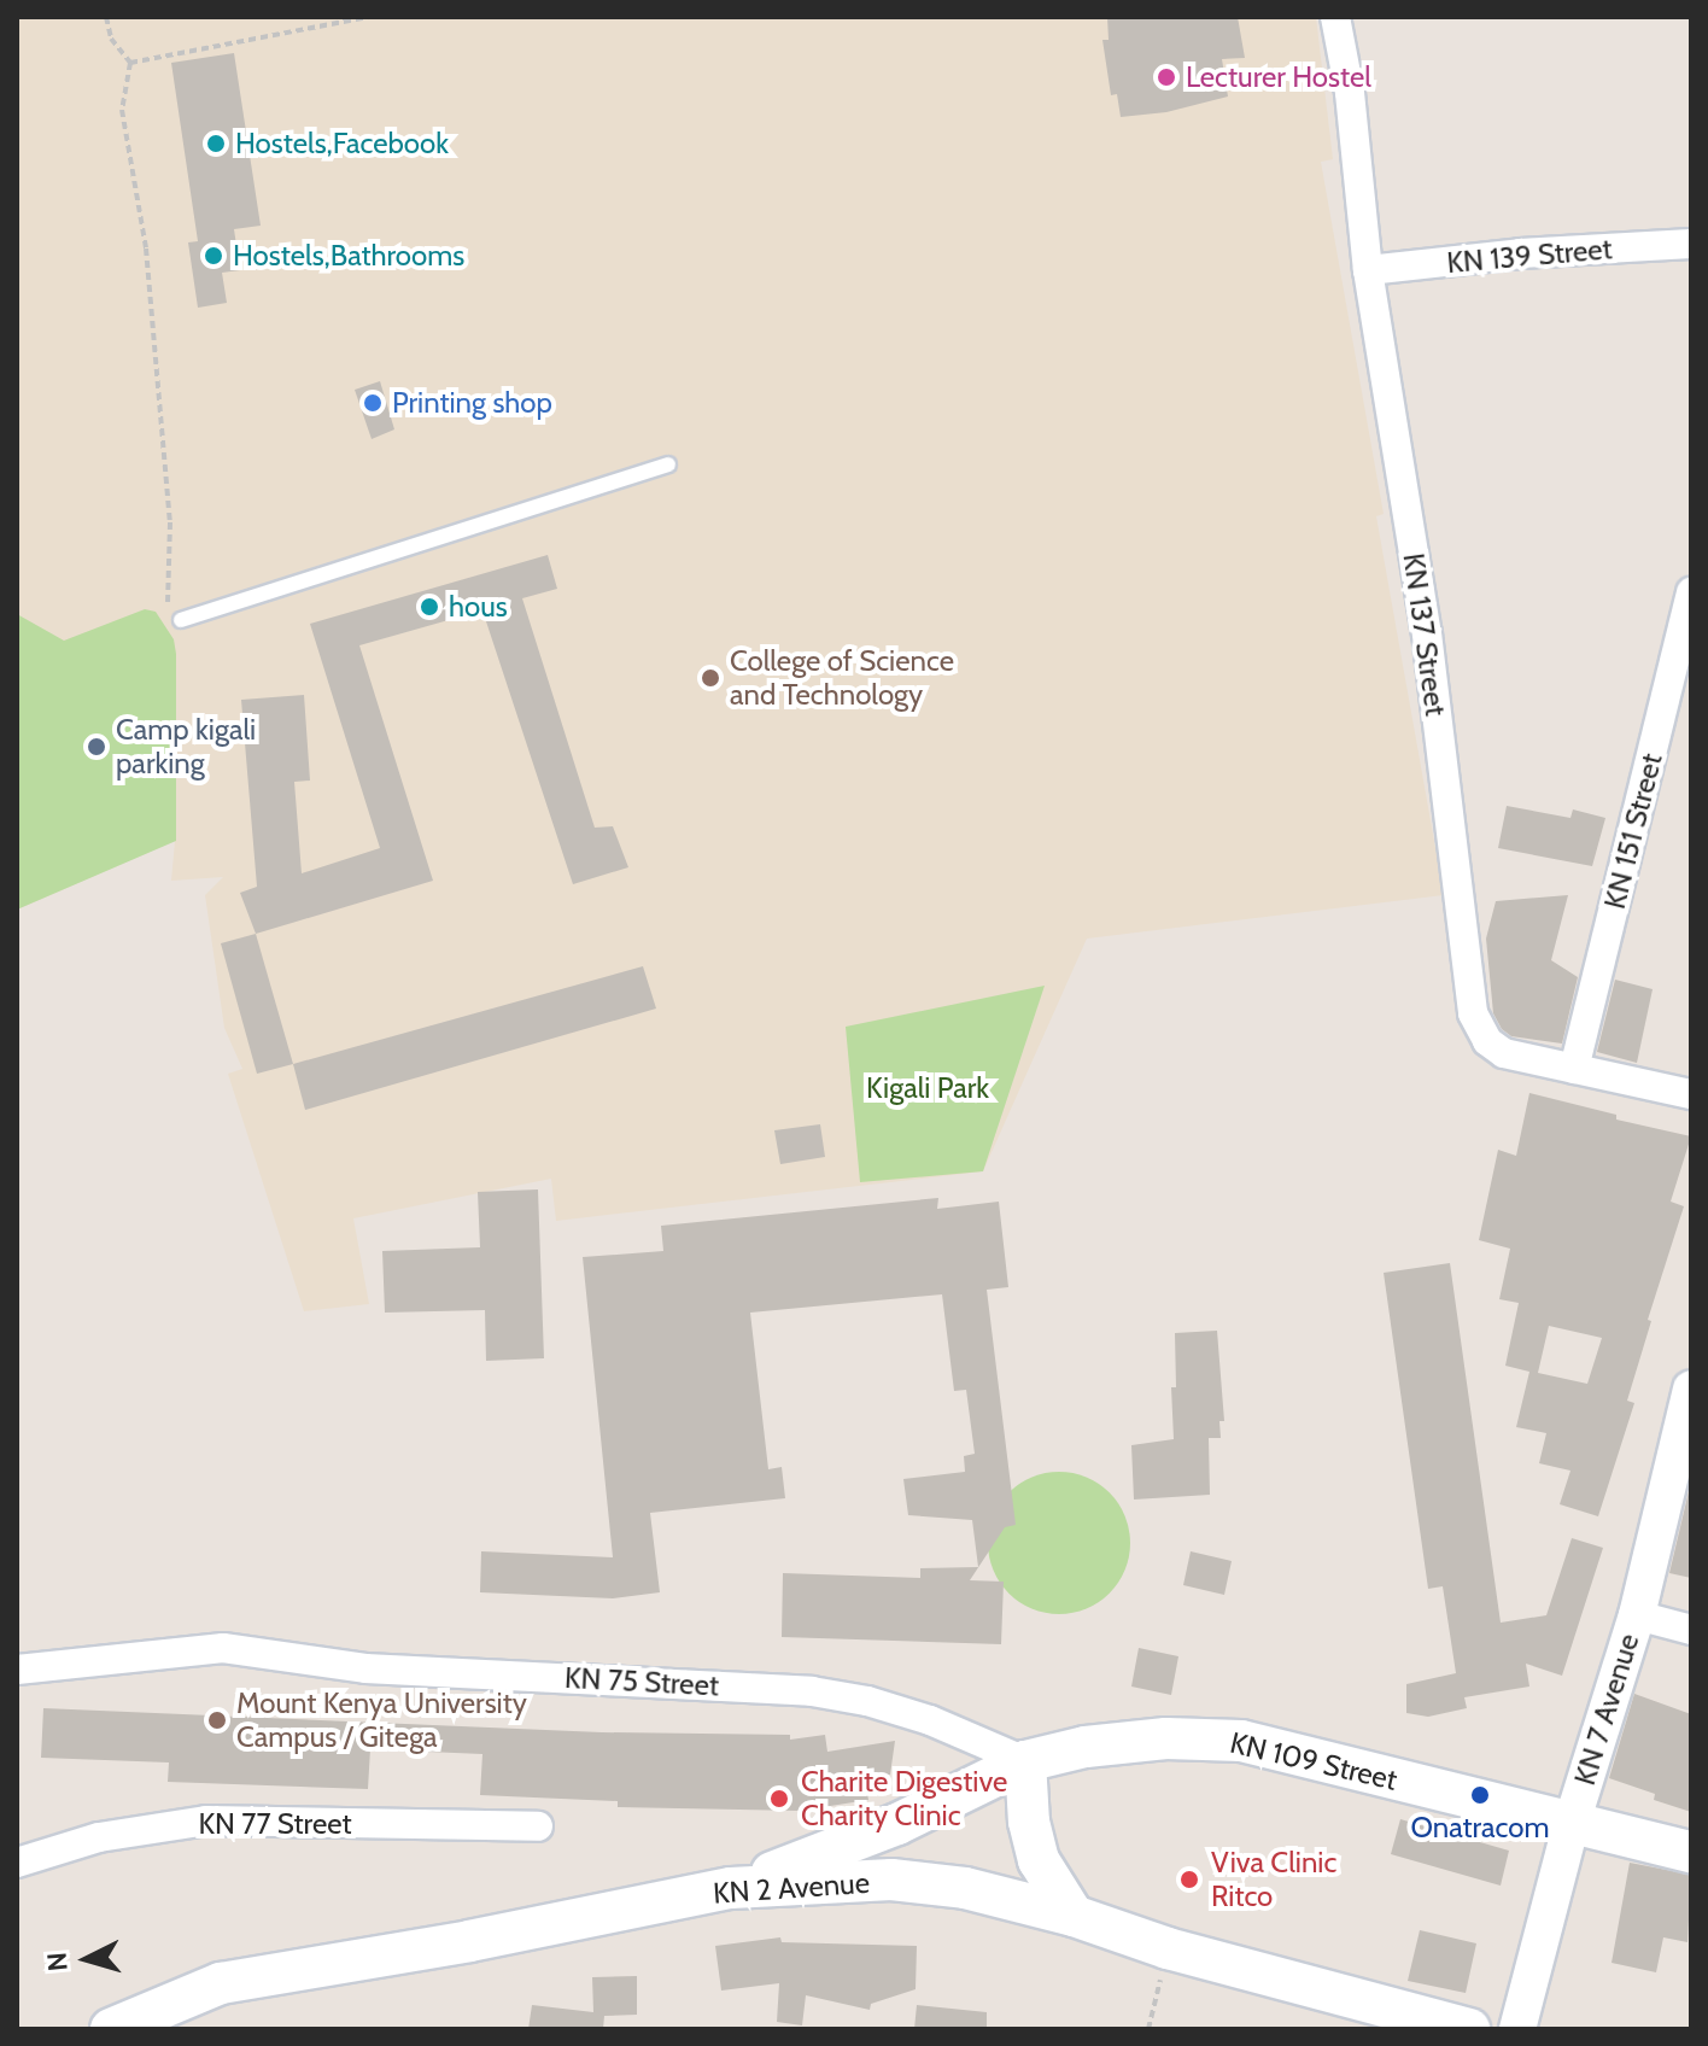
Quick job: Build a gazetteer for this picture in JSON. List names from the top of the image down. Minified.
{"streets":{"main road":["KN 109 Street","KN 2 Avenue"],"street":["KN 139 Street","KN 137 Street","KN 151 Street","KN 75 Street","KN 7 Avenue","KN 77 Street"]},"crossings":[["KN 139 Street","KN 137 Street"],["KN 137 Street","KN 151 Street"],["KN 75 Street","KN 109 Street"],["KN 7 Avenue","KN 109 Street"],["KN 109 Street","KN 2 Avenue"]],"parks":["Kigali Park"],"places":["Lecturer Hostel","Hostels,Facebook","Hostels,Bathrooms","Printing shop","hous","College of Science and Technology","Camp kigali parking","Mount Kenya University Campus / Gitega","Onatracom","Charite Digestive Charity Clinic","Viva Clinic Ritco"],"north":"left"}
